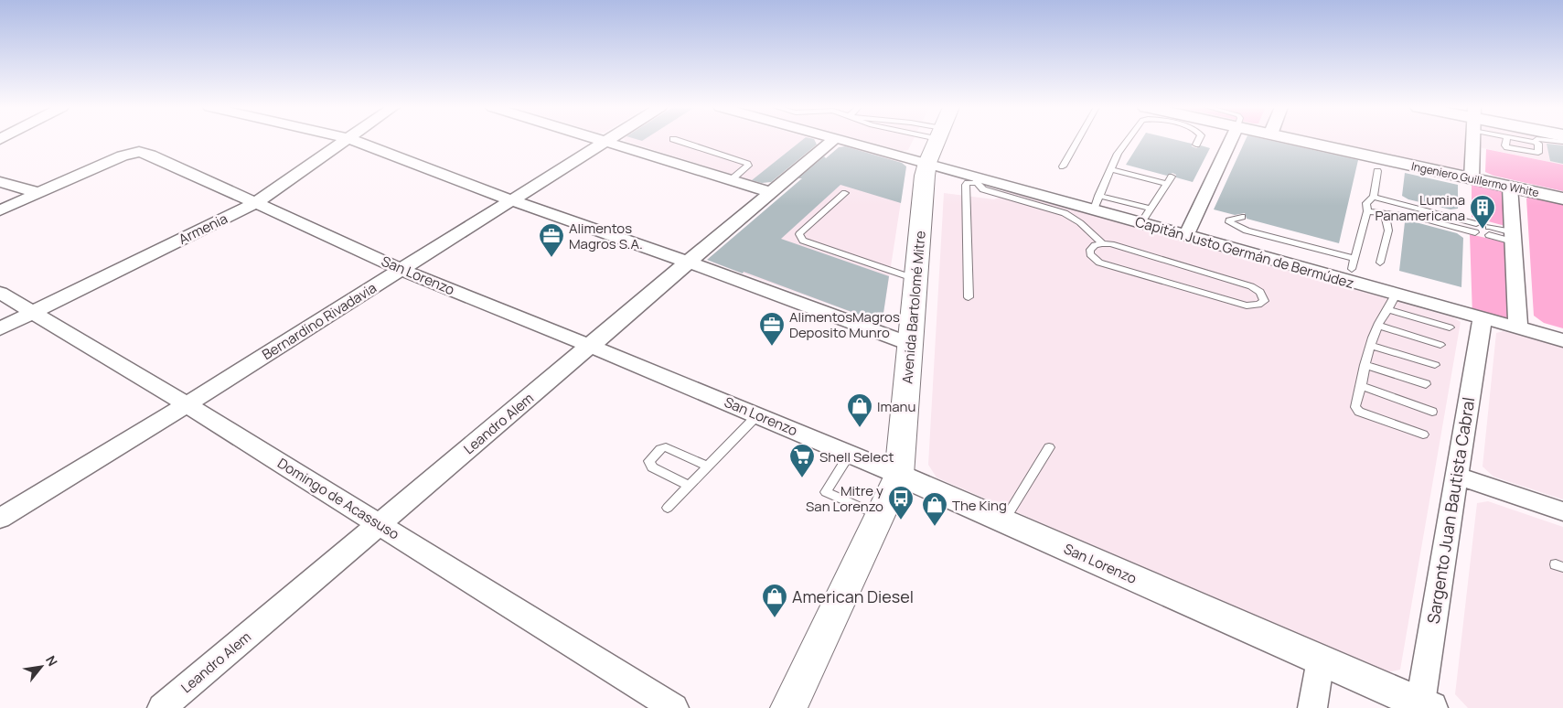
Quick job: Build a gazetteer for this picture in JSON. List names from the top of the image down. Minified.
{"streets":{"main road":["Avenida Bartolomé Mitre"],"street":["Ingeniero Guillermo White","Armenia","Capitán Justo Germán de Bermúdez","San Lorenzo","Bernardino Rivadavia","Leandro Alem","Domingo de Acassuso","Sargento Juan Bautista Cabral"]},"crossings":[["Armenia","San Lorenzo"],["Armenia","Domingo de Acassuso"],["Capitán Justo Germán de Bermúdez","Avenida Bartolomé Mitre"],["Capitán Justo Germán de Bermúdez","Sargento Juan Bautista Cabral"],["San Lorenzo","Avenida Bartolomé Mitre"],["San Lorenzo","Bernardino Rivadavia"],["San Lorenzo","Leandro Alem"],["San Lorenzo","Sargento Juan Bautista Cabral"],["Bernardino Rivadavia","Domingo de Acassuso"],["Leandro Alem","Domingo de Acassuso"]],"places":{"building":["Lumina Panamericana"],"office":["Alimentos Magros S.A.","AlimentosMagros Deposito Munro"],"shop":["Imanu","The King","American Diesel"],"supermarket":["Shell Select"],"bus stop":["Mitre y San Lorenzo"]},"north":"top right"}
